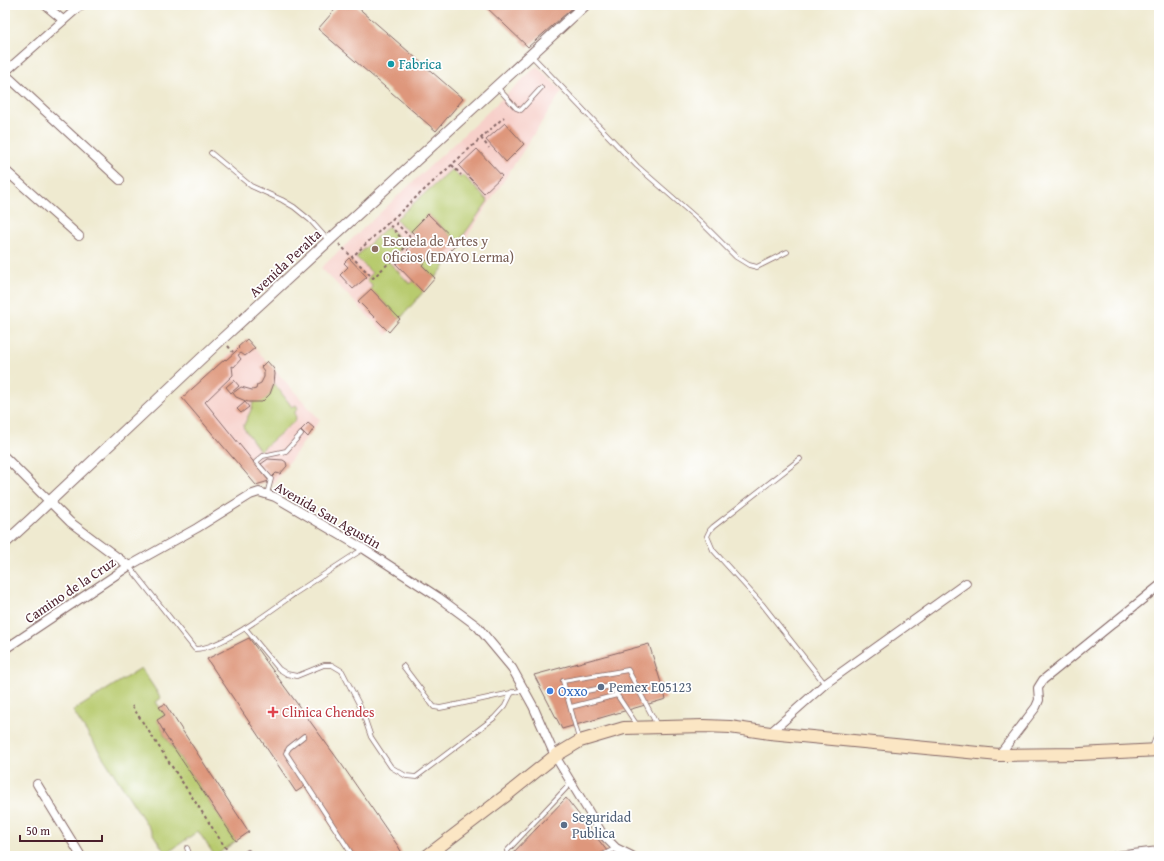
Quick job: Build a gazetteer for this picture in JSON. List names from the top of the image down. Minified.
{"streets":{"street":["Avenida Peralta","Avenida San Agustin","Camino de la Cruz"]},"crossings":[["Avenida San Agustin","Camino de la Cruz"]],"places":{"other":["Fabrica","Escuela de Artes y Oficios (EDAYO Lerma)","Pemex E05123","Oxxo","Seguridad Publica"],"health":["Clinica Chendes"]},"scale_bar":"50 m"}
